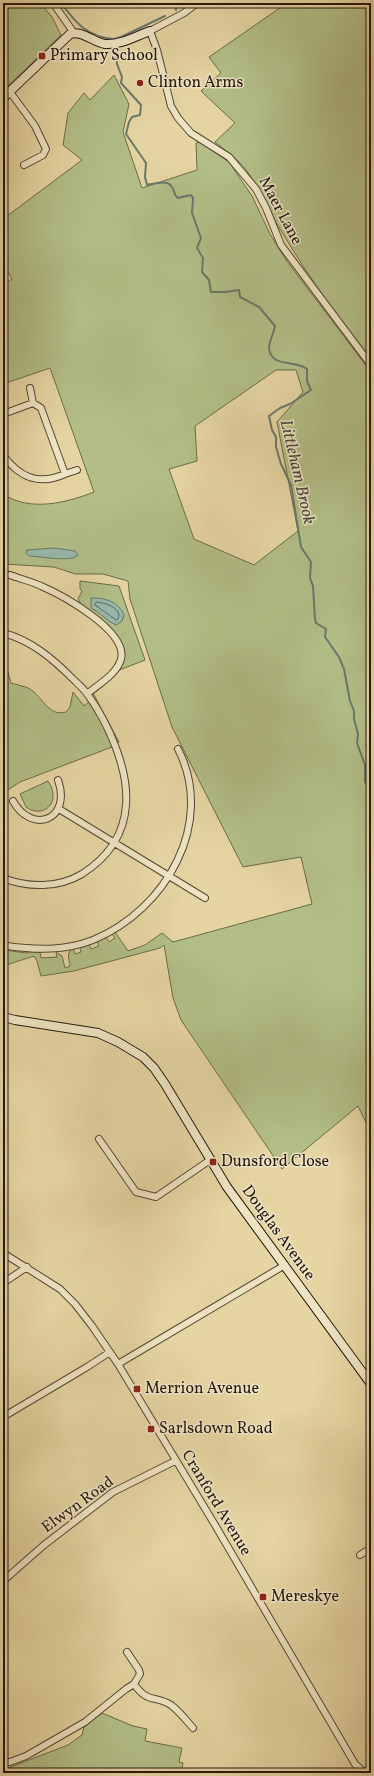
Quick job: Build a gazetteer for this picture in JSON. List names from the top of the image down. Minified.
{"streets":{"street":["Maer Lane","Douglas Avenue","Cranford Avenue","Elwyn Road"]},"crossings":[["Cranford Avenue","Elwyn Road"]],"water":["Littleham Brook"],"places":{"transit":["Primary School","Dunsford Close","Merrion Avenue","Sarlsdown Road","Mereskye"],"other":["Clinton Arms"]}}
